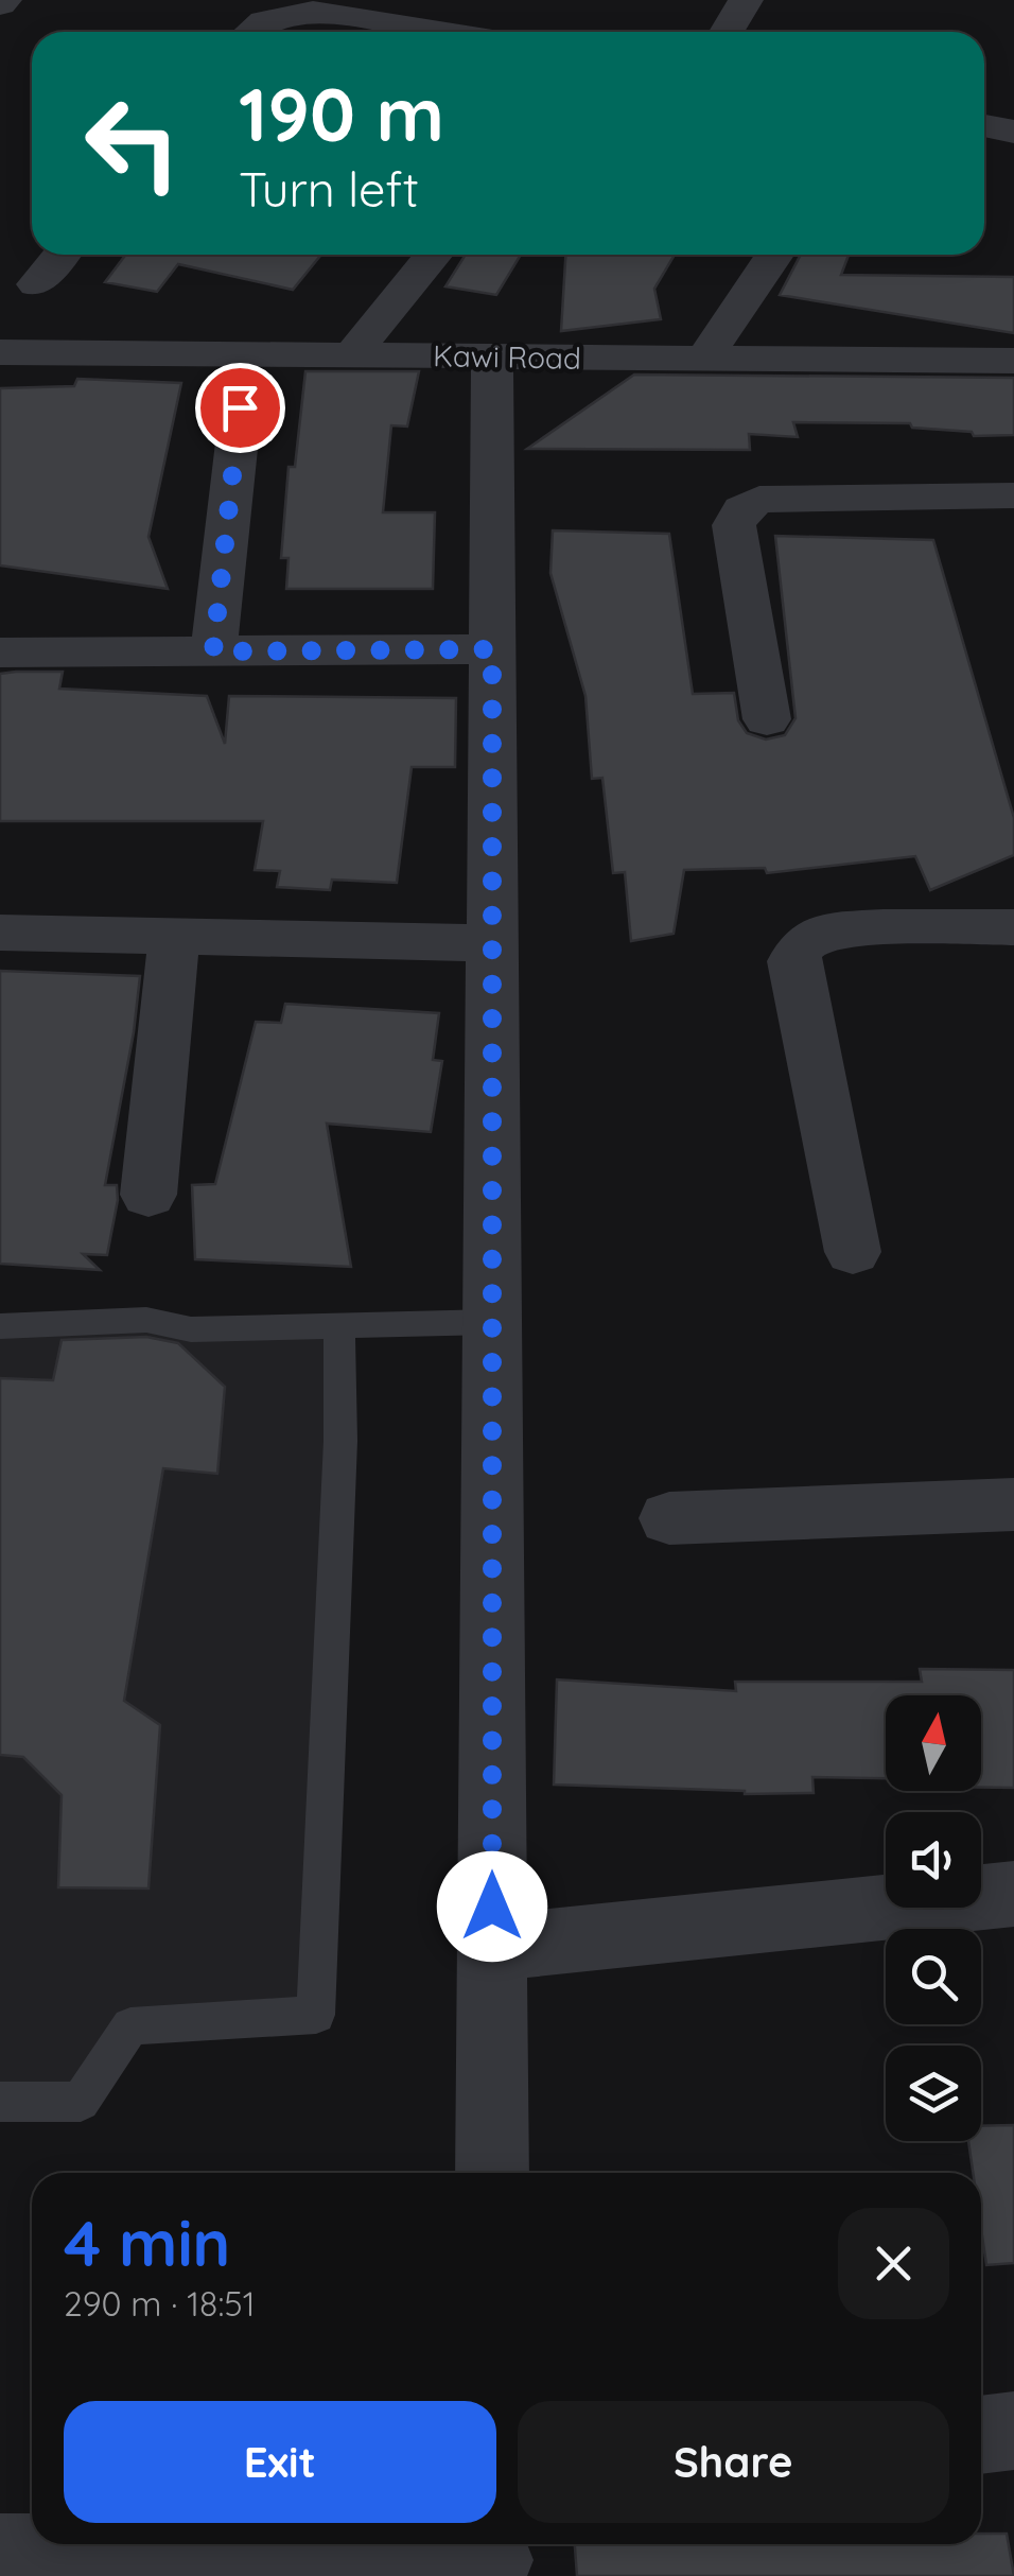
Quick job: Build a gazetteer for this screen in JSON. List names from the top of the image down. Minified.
{"streets":{"street":["Kawi Road"]},"north":"top","page":{"turn":["190 m","Turn left"],"heading":["4 min","290 m · 18:51"],"buttons":["Exit","Share"]}}
